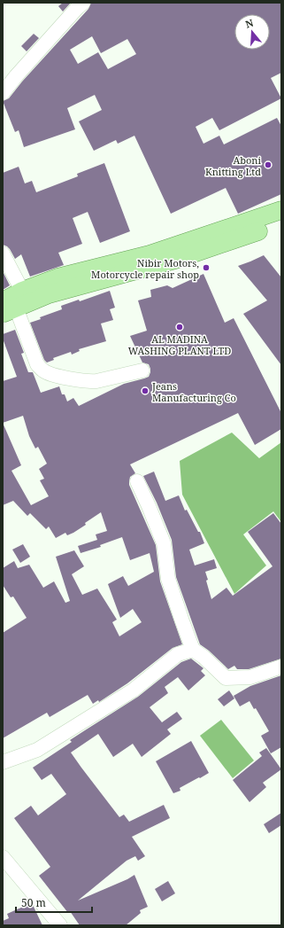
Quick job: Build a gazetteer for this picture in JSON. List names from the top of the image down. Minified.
{"places":["Aboni Knitting Ltd","Nibir Motors, Motorcycle repair shop","AL MADINA WASHING PLANT LTD","Jeans Manufacturing Co"],"scale_bar":"50 m","north":"top"}
